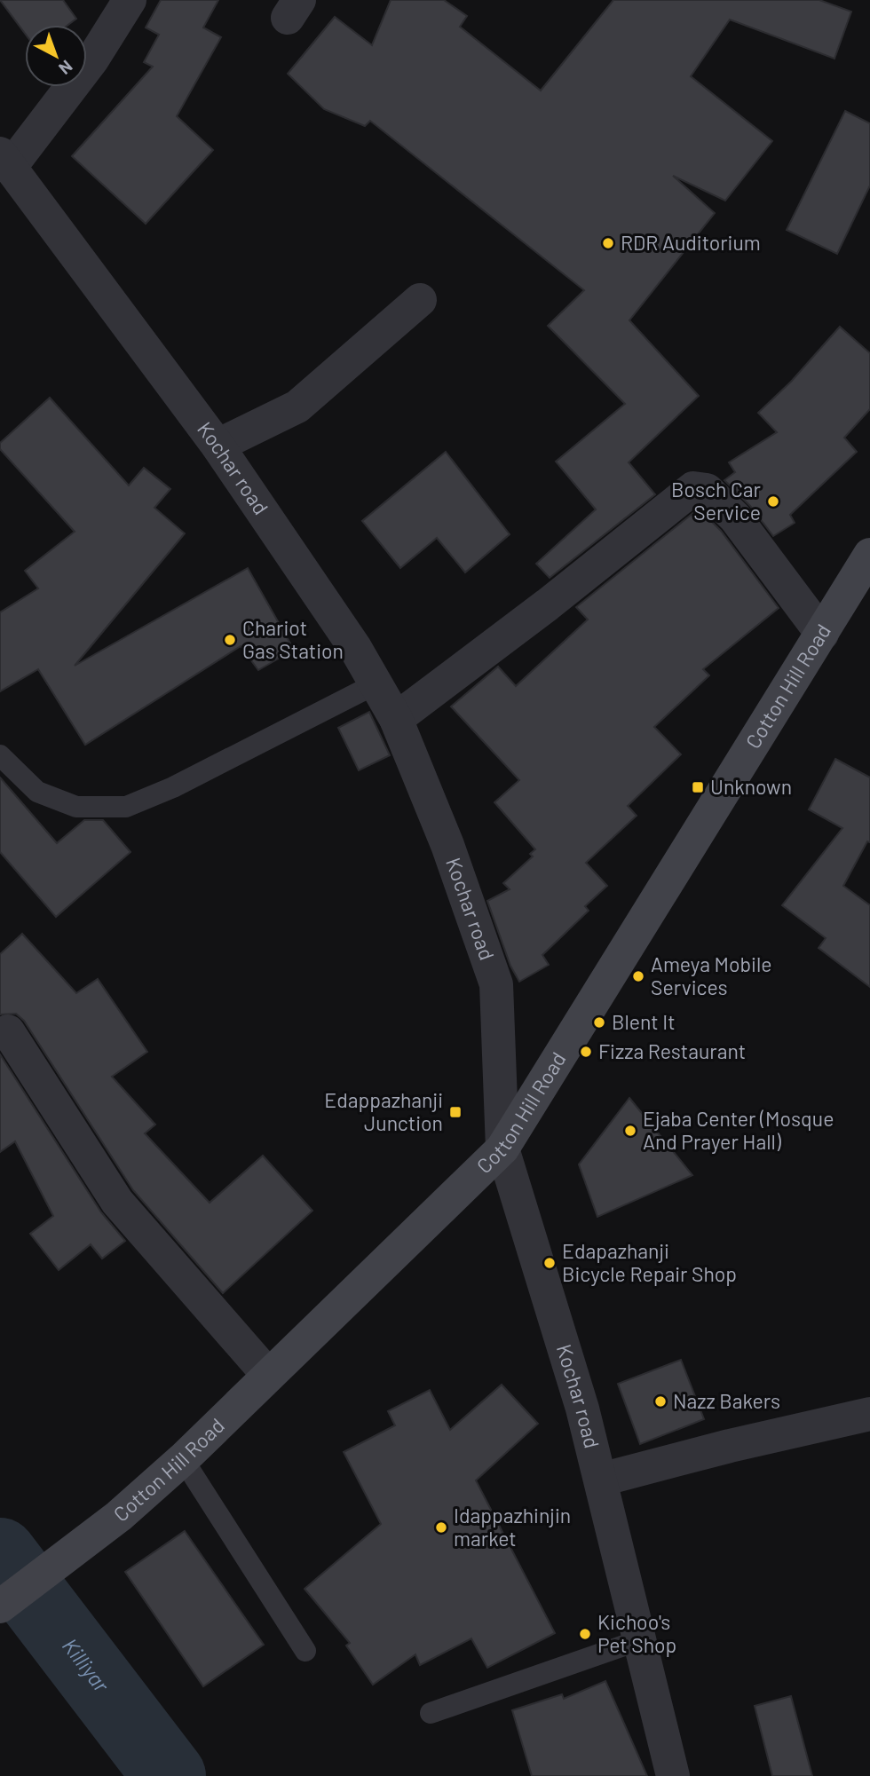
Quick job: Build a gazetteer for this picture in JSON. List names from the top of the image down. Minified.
{"streets":{"main road":["Cotton Hill Road"],"street":["Kochar road"]},"crossings":[["Kochar road","Cotton Hill Road"]],"water":["Killiyar"],"places":{"other":["RDR Auditorium","Bosch Car Service","Chariot Gas Station","Ameya Mobile Services","Blent It","Fizza Restaurant","Ejaba Center (Mosque And Prayer Hall)","Edapazhanji Bicycle Repair Shop","Nazz Bakers","Idappazhinjin market","Kichoo's Pet Shop"],"transit":["Unknown","Edappazhanji Junction"]},"north":"bottom right"}
